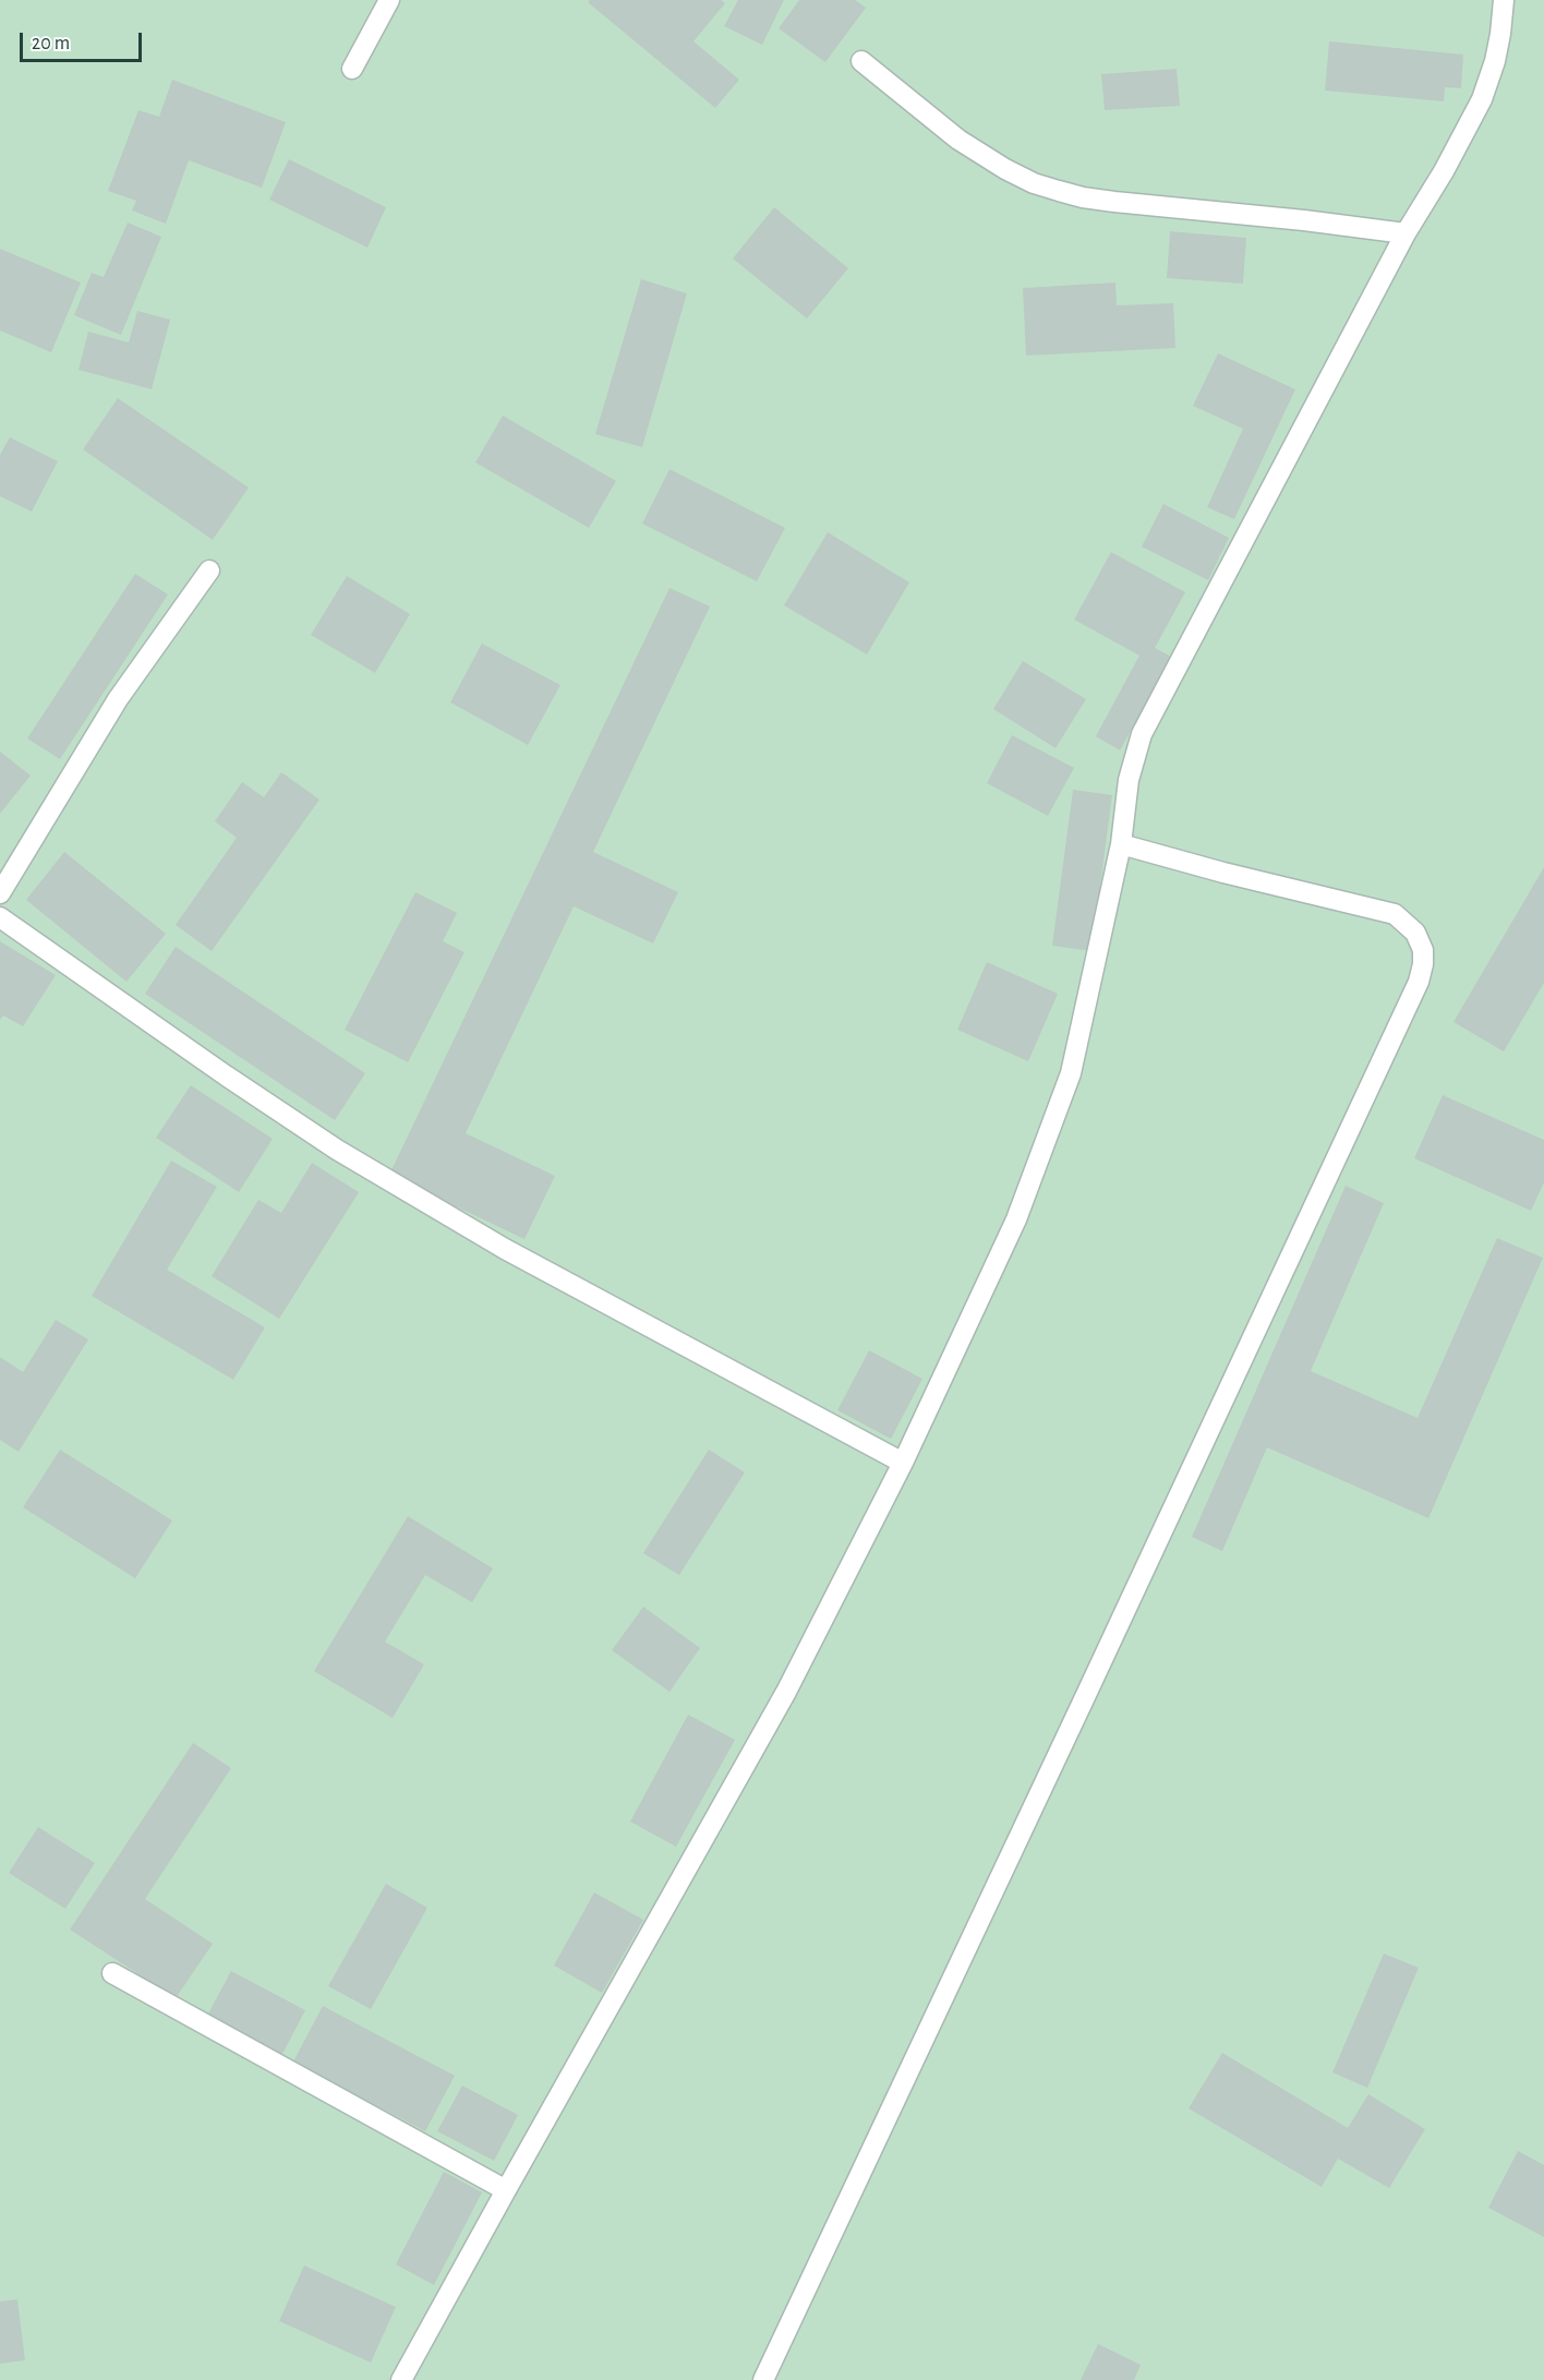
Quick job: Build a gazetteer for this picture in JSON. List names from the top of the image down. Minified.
{"scale_bar":"20 m"}
